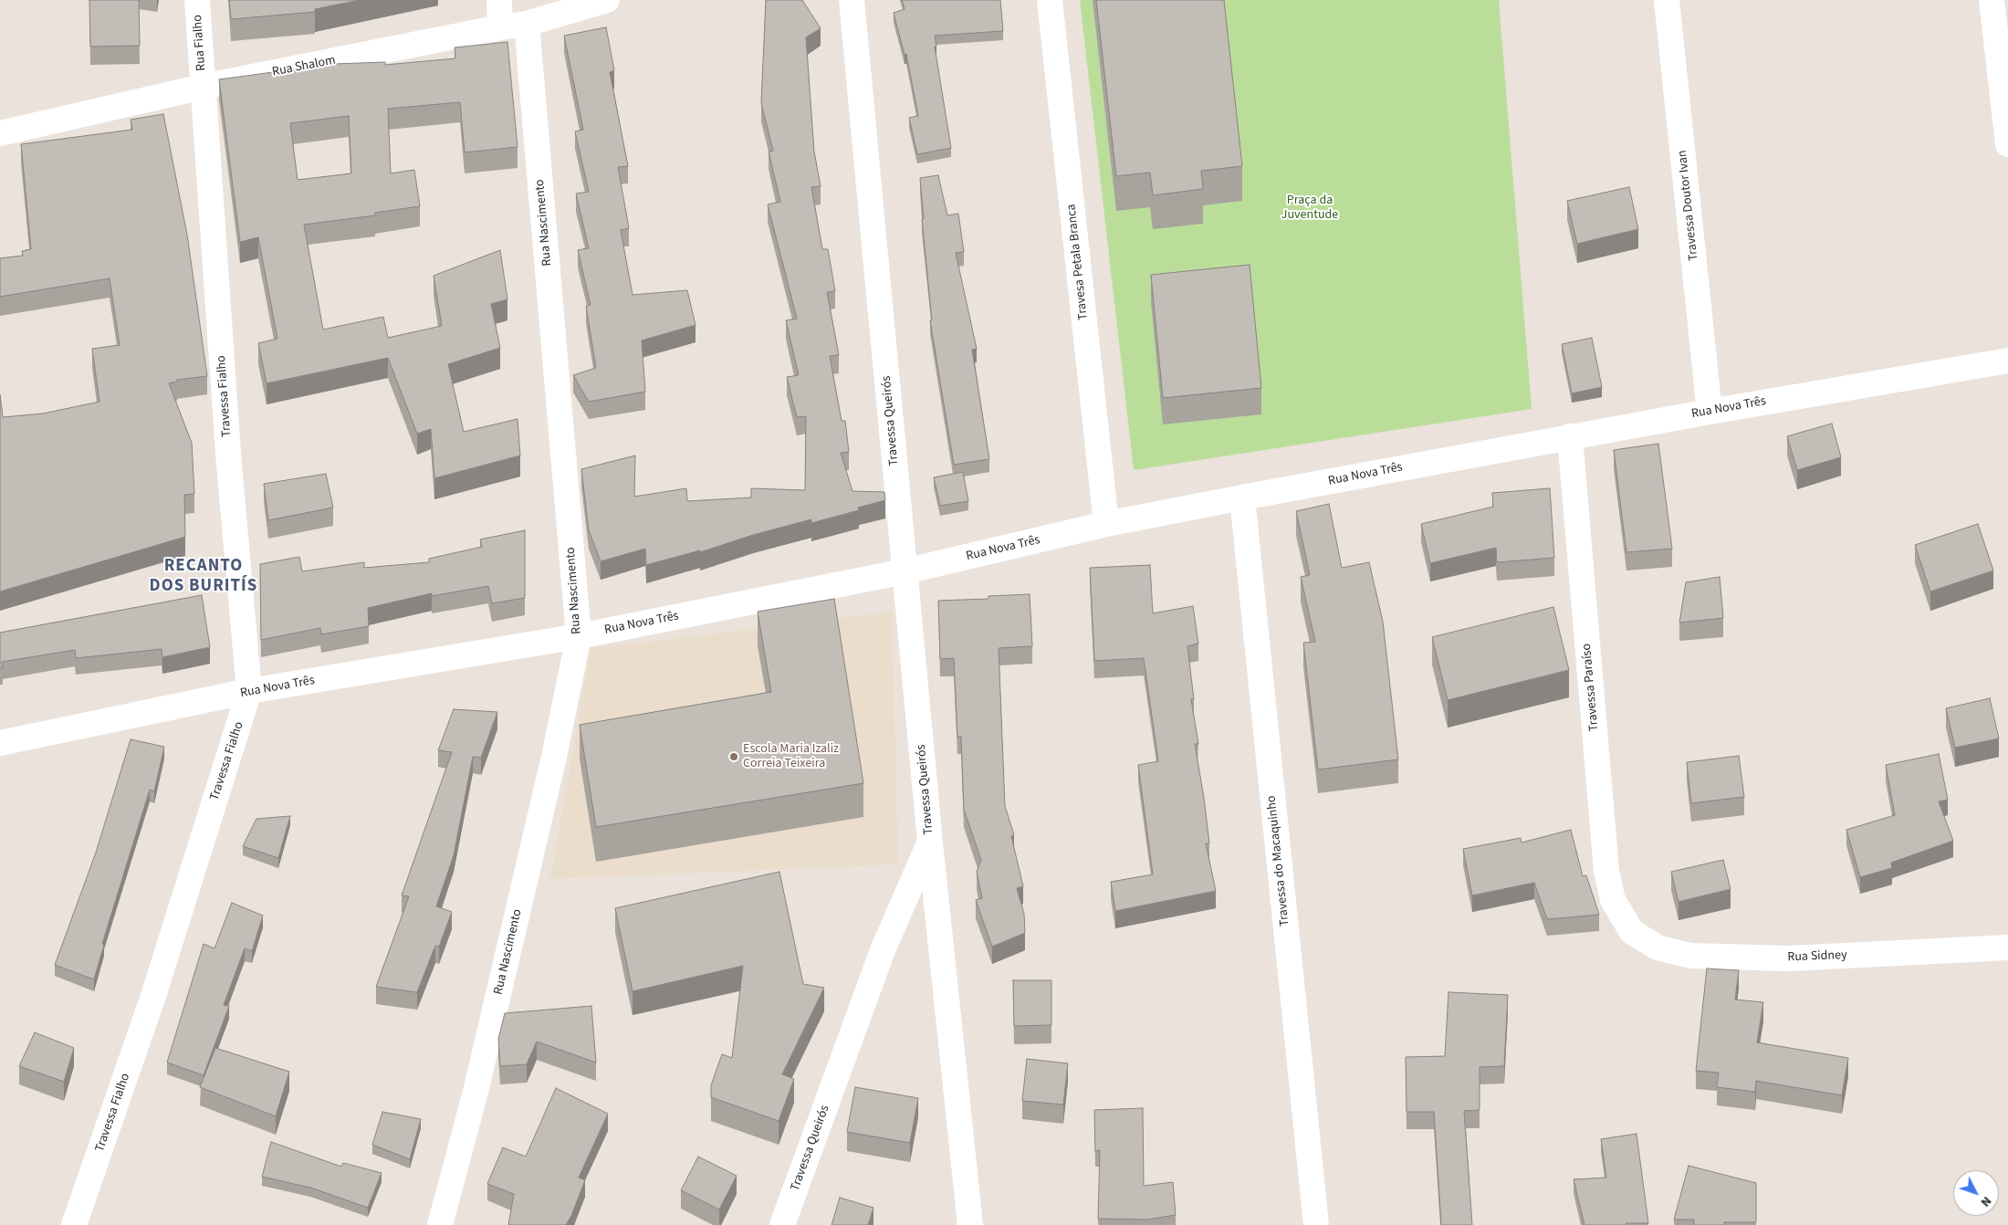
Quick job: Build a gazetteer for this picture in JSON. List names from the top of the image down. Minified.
{"streets":{"street":["Rua Fialho","Rua Shalom","Travessa Doutor Ivan","Rua Nascimento","Travesa Petala Branca","Travessa Fialho","Rua Nova Três","Travessa Queirós","Travessa Paraíso","Travessa do Macaquinho","Rua Sidney"]},"crossings":[["Rua Fialho","Rua Shalom"],["Rua Fialho","Travessa Fialho"],["Rua Shalom","Rua Nascimento"],["Rua Shalom","Travessa Fialho"],["Travessa Doutor Ivan","Rua Nova Três"],["Rua Nascimento","Rua Nova Três"],["Travesa Petala Branca","Rua Nova Três"],["Travessa Fialho","Rua Nova Três"],["Rua Nova Três","Travessa Queirós"],["Rua Nova Três","Travessa Paraíso"],["Rua Nova Três","Travessa do Macaquinho"],["Travessa Paraíso","Rua Sidney"]],"districts":["RECANTO DOS BURITÍS"],"parks":["Praça da Juventude"],"places":["Escola Maria Izaliz Correia Teixeira"],"north":"bottom right"}
